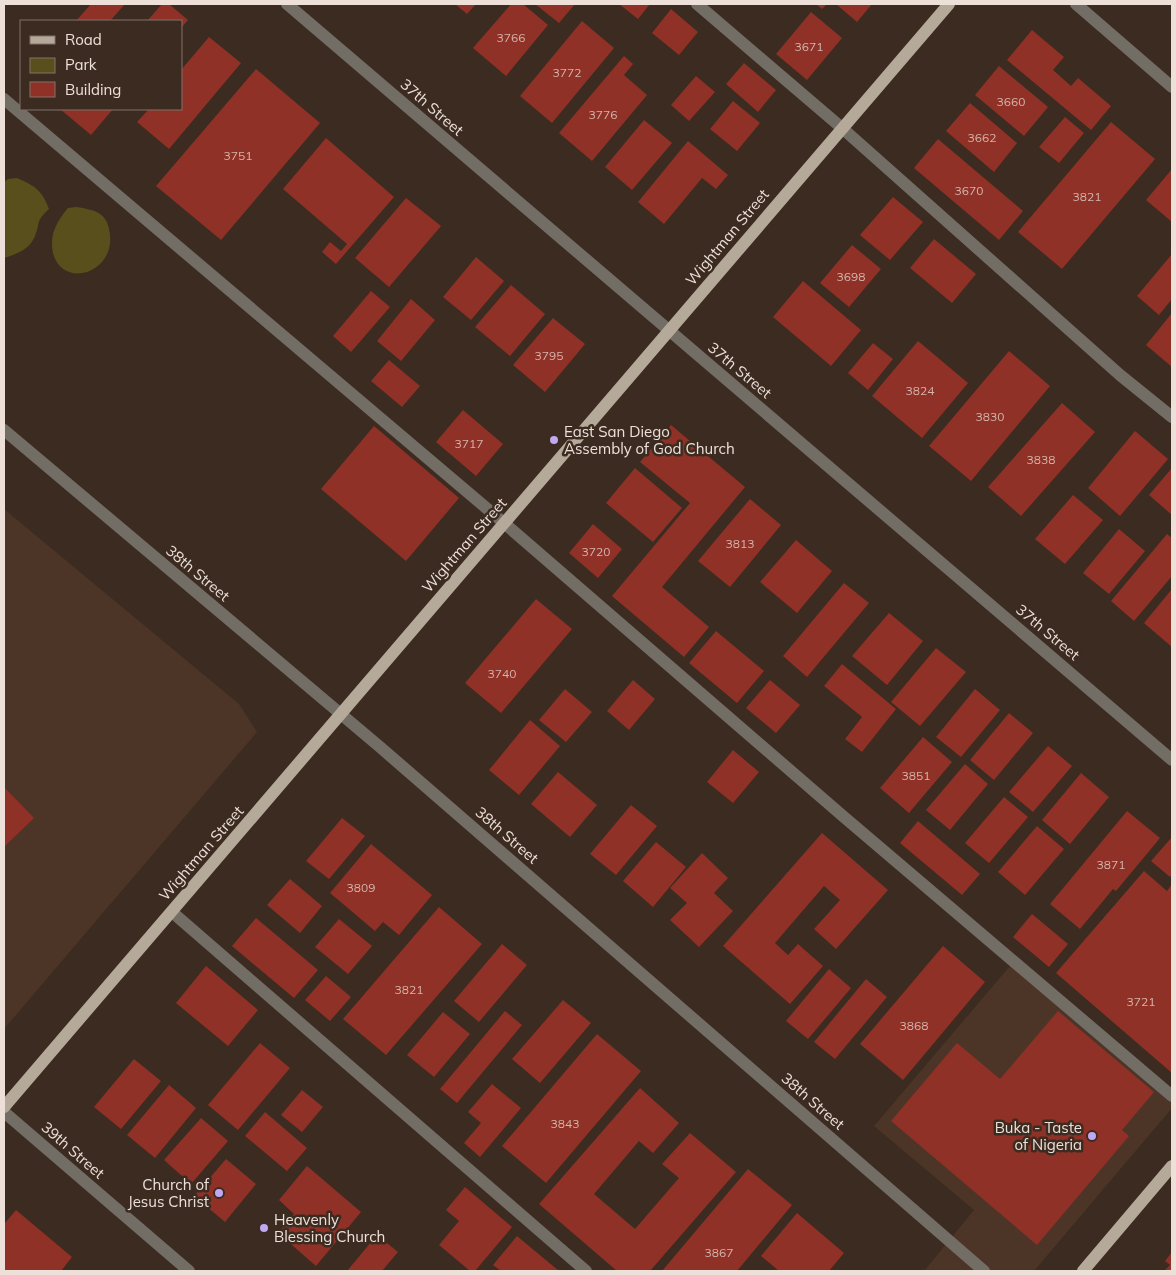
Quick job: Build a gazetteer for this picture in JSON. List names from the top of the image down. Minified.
{"streets":{"main road":["Wightman Street"],"street":["37th Street","38th Street","39th Street"]},"crossings":[["37th Street","Wightman Street"],["Wightman Street","38th Street"]],"places":["East San Diego Assembly of God Church","Buka - Taste of Nigeria","Church of Jesus Christ","Heavenly Blessing Church"],"house_numbers":["3766","3671","3772","3660","3776","3662","3751","3670","3821","3698","3795","3824","3830","3717","3838","3813","3720","3740","3851","3871","3809","3821","3721","3868","3843","3867"],"legend":["Road","Park","Building"]}
